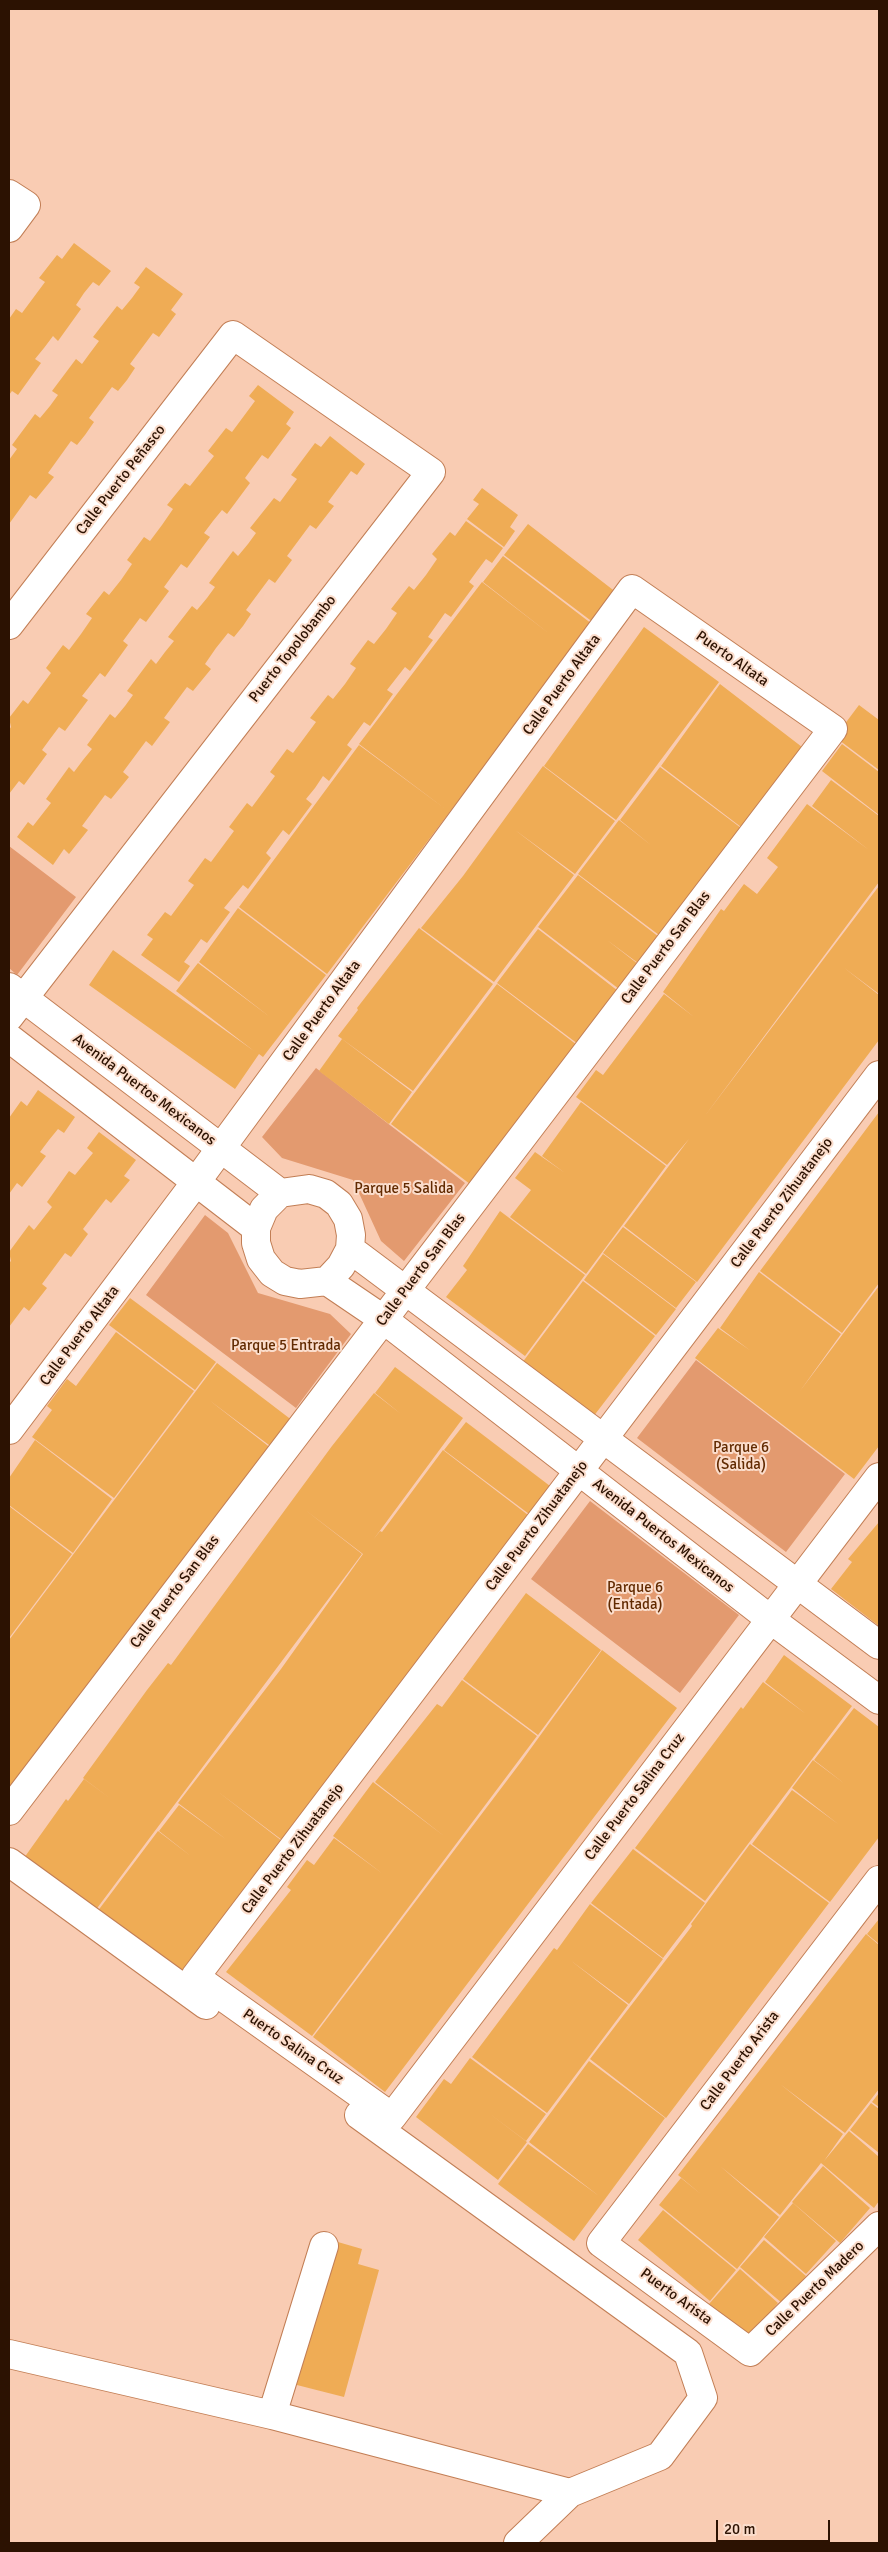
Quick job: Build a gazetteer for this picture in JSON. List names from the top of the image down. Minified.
{"streets":{"street":["Calle Puerto Peñasco","Puerto Topolobambo","Puerto Altata","Calle Puerto Altata","Calle Puerto San Blas","Avenida Puertos Mexicanos","Calle Puerto Zihuatanejo","Calle Puerto Salina Cruz","Puerto Salina Cruz","Calle Puerto Arista","Calle Puerto Madero","Puerto Arista"]},"crossings":[["Calle Puerto Peñasco","Puerto Topolobambo"],["Puerto Topolobambo","Avenida Puertos Mexicanos"],["Puerto Altata","Calle Puerto Altata"],["Puerto Altata","Calle Puerto San Blas"],["Calle Puerto Altata","Avenida Puertos Mexicanos"],["Calle Puerto San Blas","Avenida Puertos Mexicanos"],["Avenida Puertos Mexicanos","Calle Puerto Zihuatanejo"],["Avenida Puertos Mexicanos","Calle Puerto Salina Cruz"],["Calle Puerto Zihuatanejo","Puerto Salina Cruz"],["Calle Puerto Salina Cruz","Puerto Salina Cruz"],["Calle Puerto Arista","Puerto Arista"],["Calle Puerto Madero","Puerto Arista"]],"parks":["Parque 5 Salida","Parque 5 Entrada","Parque 6 (Salida)","Parque 6 (Entada)"],"scale_bar":"20 m"}
